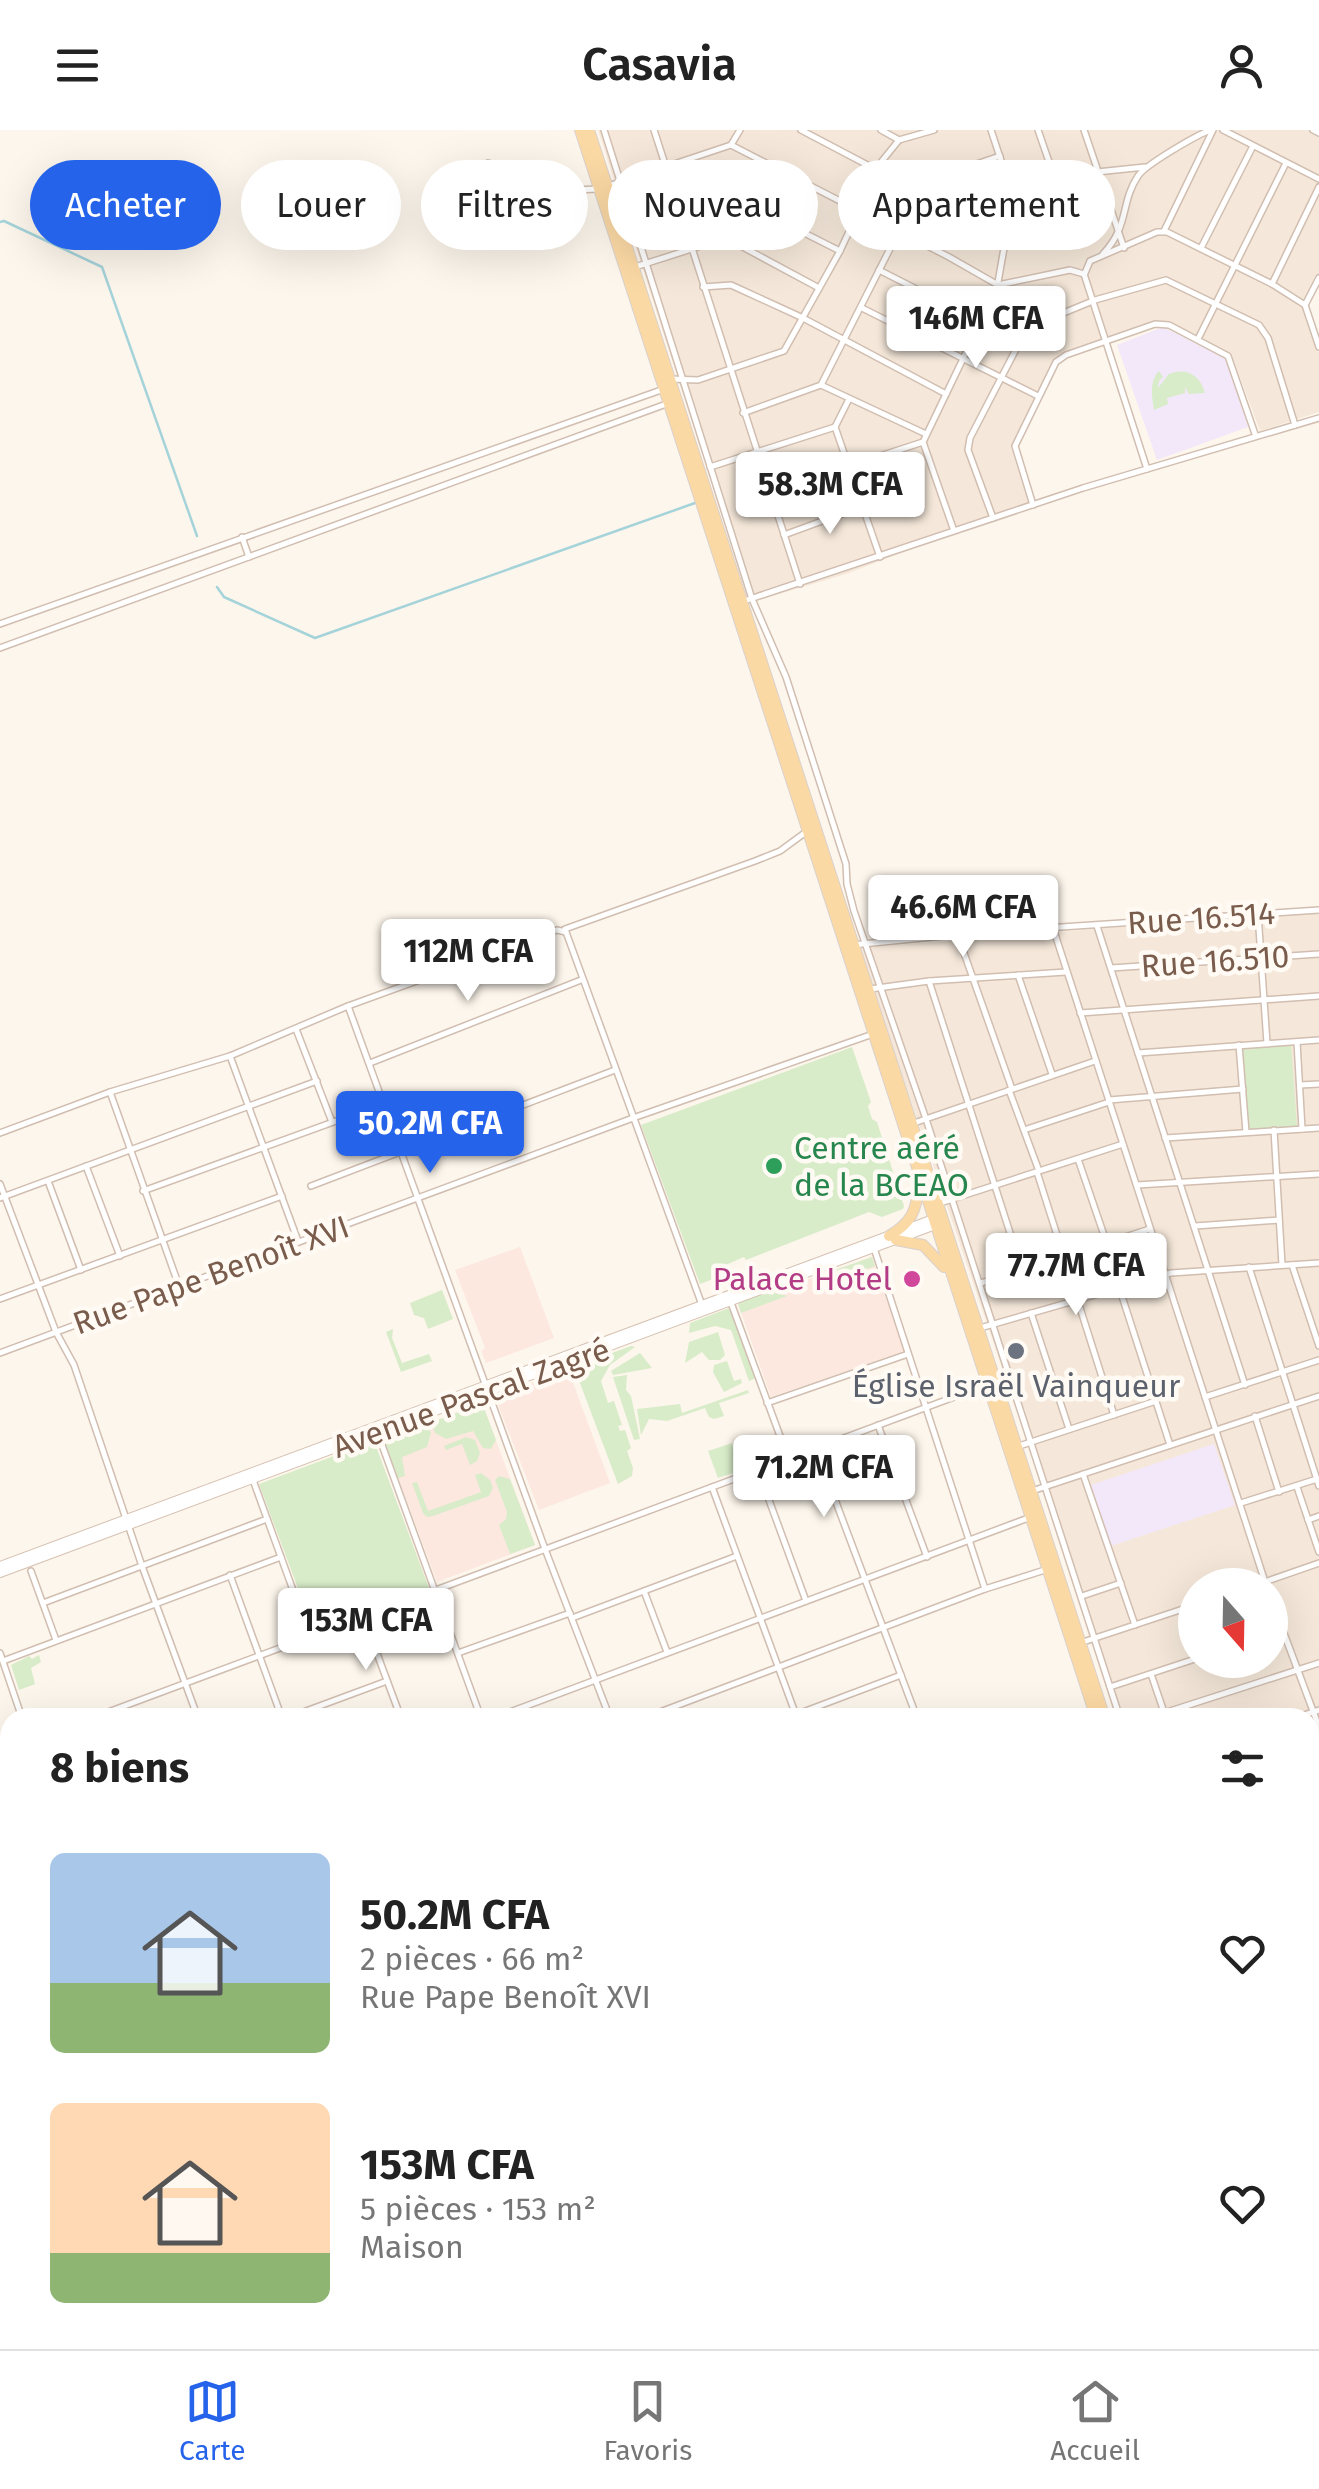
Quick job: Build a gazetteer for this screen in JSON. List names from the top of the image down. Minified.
{"streets":{"main road":["Avenue Pascal Zagré"],"street":["Rue 16.514","Rue 16.510","Rue Pape Benoît XVI"]},"places":["Centre aéré de la BCEAO","Palace Hotel","Église Israël Vainqueur"],"north":"bottom","page":{"header":"Casavia","chip":["Acheter","Louer","Filtres","Nouveau","Appartement"],"price":["146M CFA","58.3M CFA","46.6M CFA","112M CFA","50.2M CFA","77.7M CFA","71.2M CFA","153M CFA"],"heading":"8 biens","list":[{"name":"50.2M CFA","note":"2 pièces · 66 m² · Rue Pape Benoît XVI"},{"name":"153M CFA","note":"5 pièces · 153 m² · Maison"}],"tabs":["Carte","Favoris","Accueil"]}}
